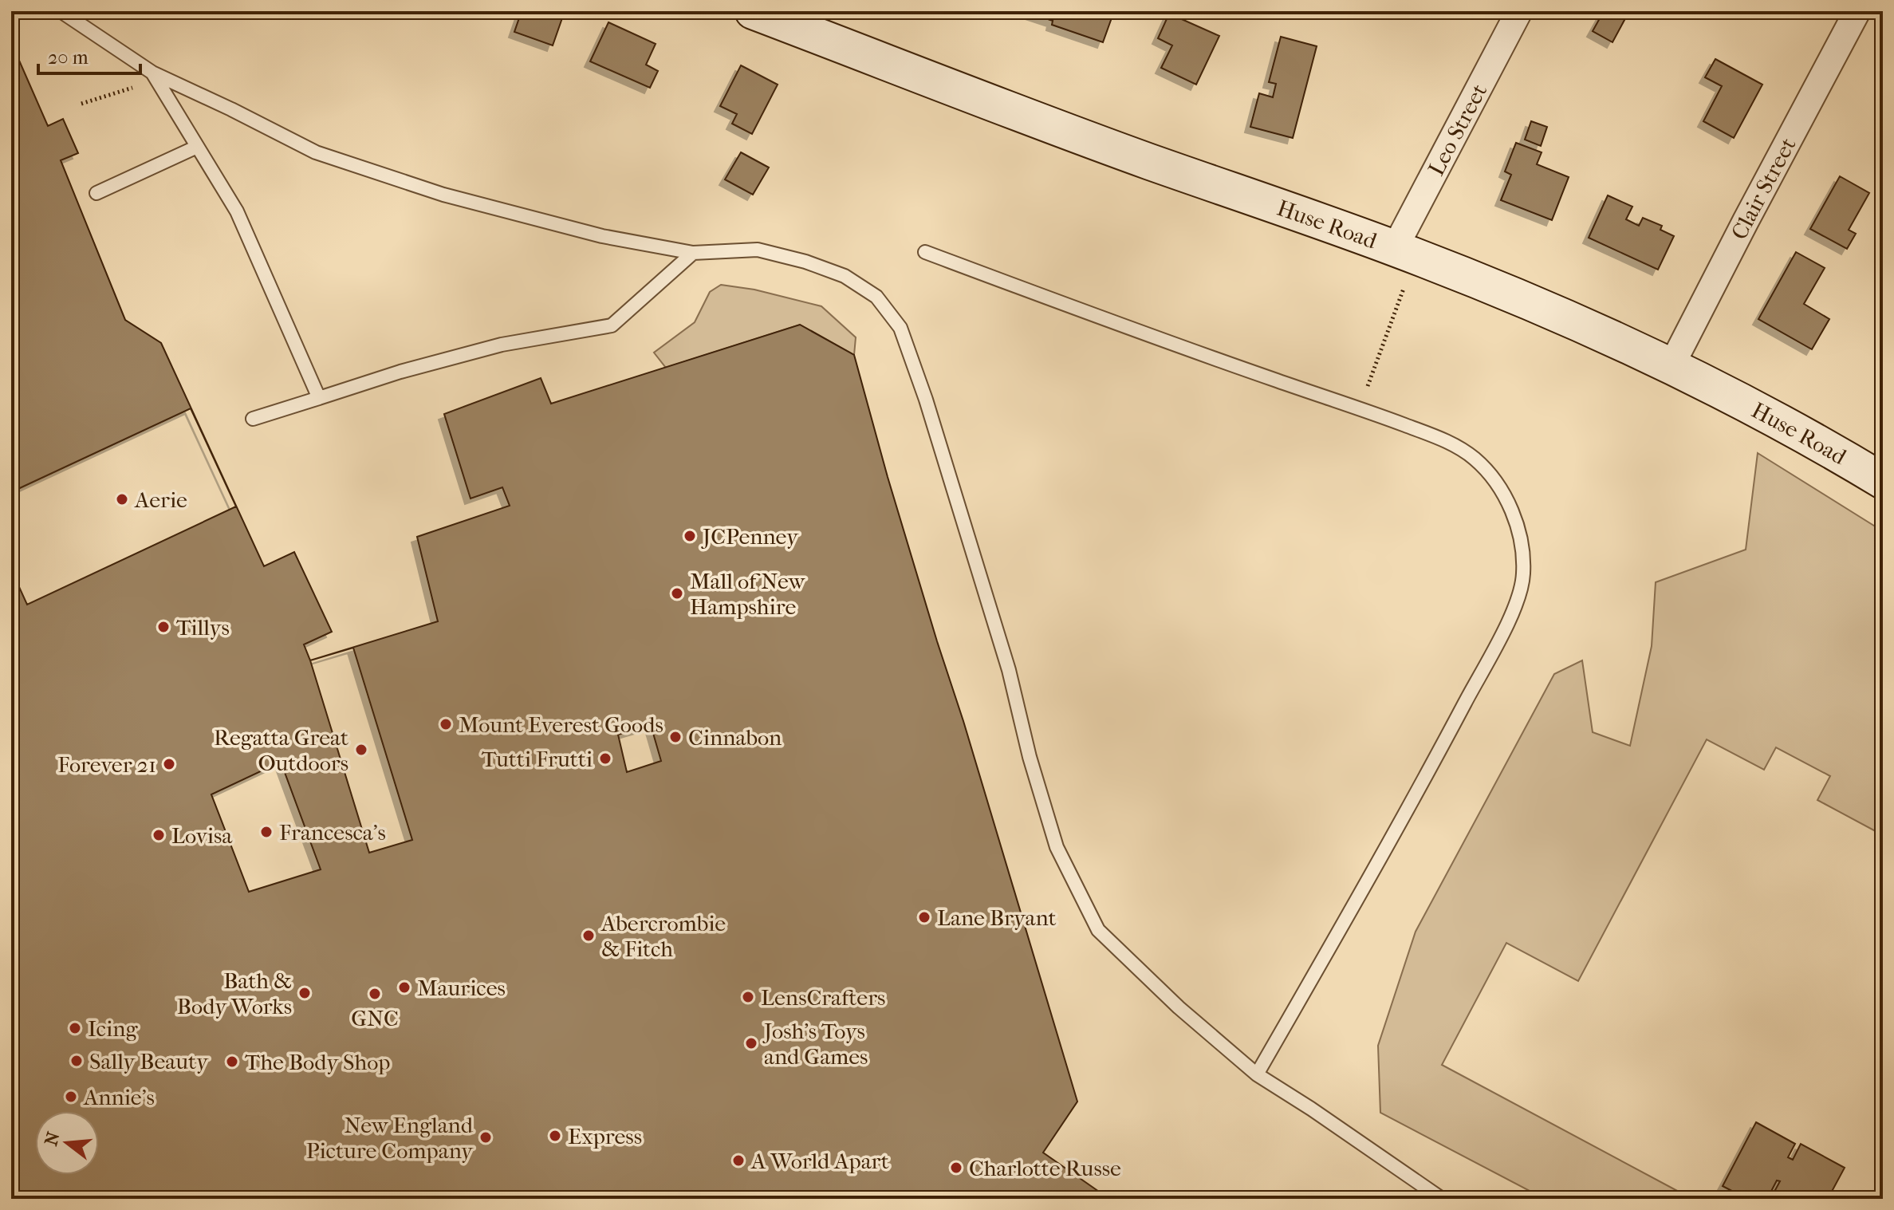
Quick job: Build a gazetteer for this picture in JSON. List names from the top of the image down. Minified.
{"streets":{"street":["Leo Street","Clair Street","Huse Road"]},"crossings":[["Leo Street","Huse Road"],["Clair Street","Huse Road"]],"places":["Aerie","JCPenney","Mall of New Hampshire","Tillys","Mount Everest Goods","Cinnabon","Regatta Great Outdoors","Tutti Frutti","Forever 21","Francesca's","Lovisa","Lane Bryant","Abercrombie & Fitch","Maurices","Bath & Body Works","GNC","LensCrafters","Icing","Josh's Toys and Games","Sally Beauty","The Body Shop","Annie's","Express","New England Picture Company","A World Apart","Charlotte Russe"],"scale_bar":"20 m","north":"left"}
